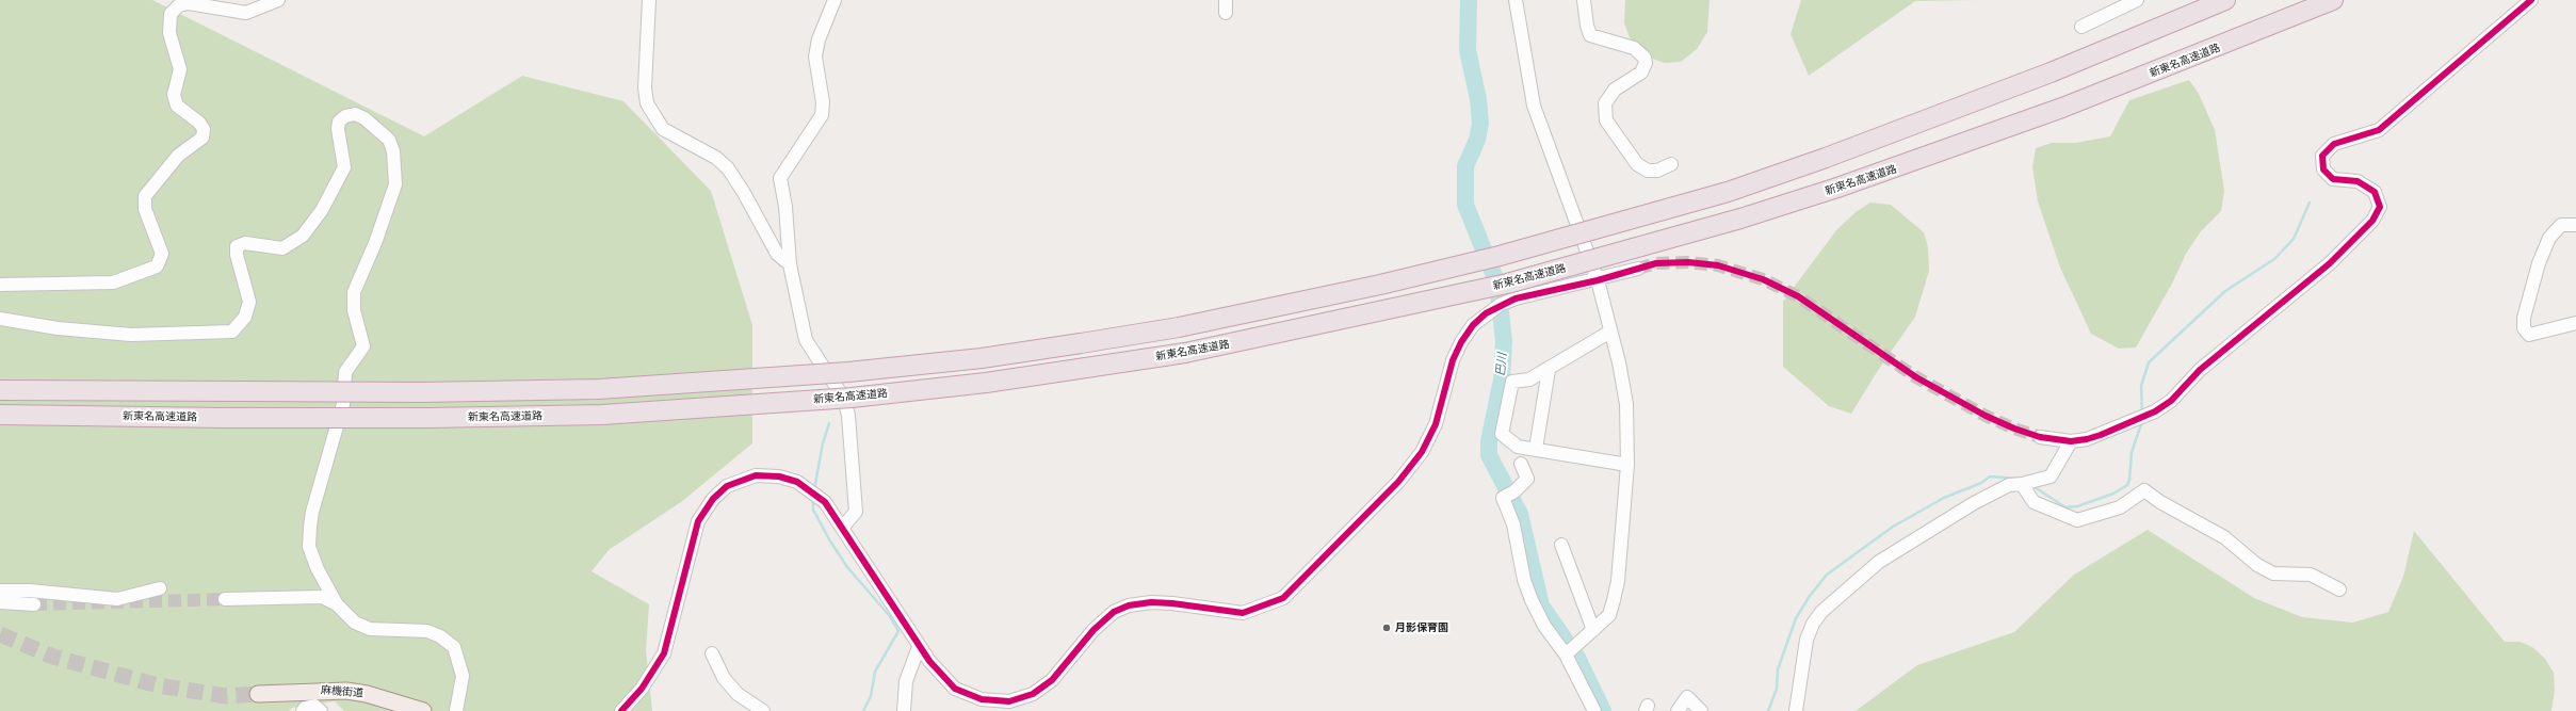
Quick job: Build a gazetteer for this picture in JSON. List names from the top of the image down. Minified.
{"streets":{"highway":["新東名高速道路"],"main road":["麻機街道"]},"water":["巴川"],"places":["月影保育園"]}
